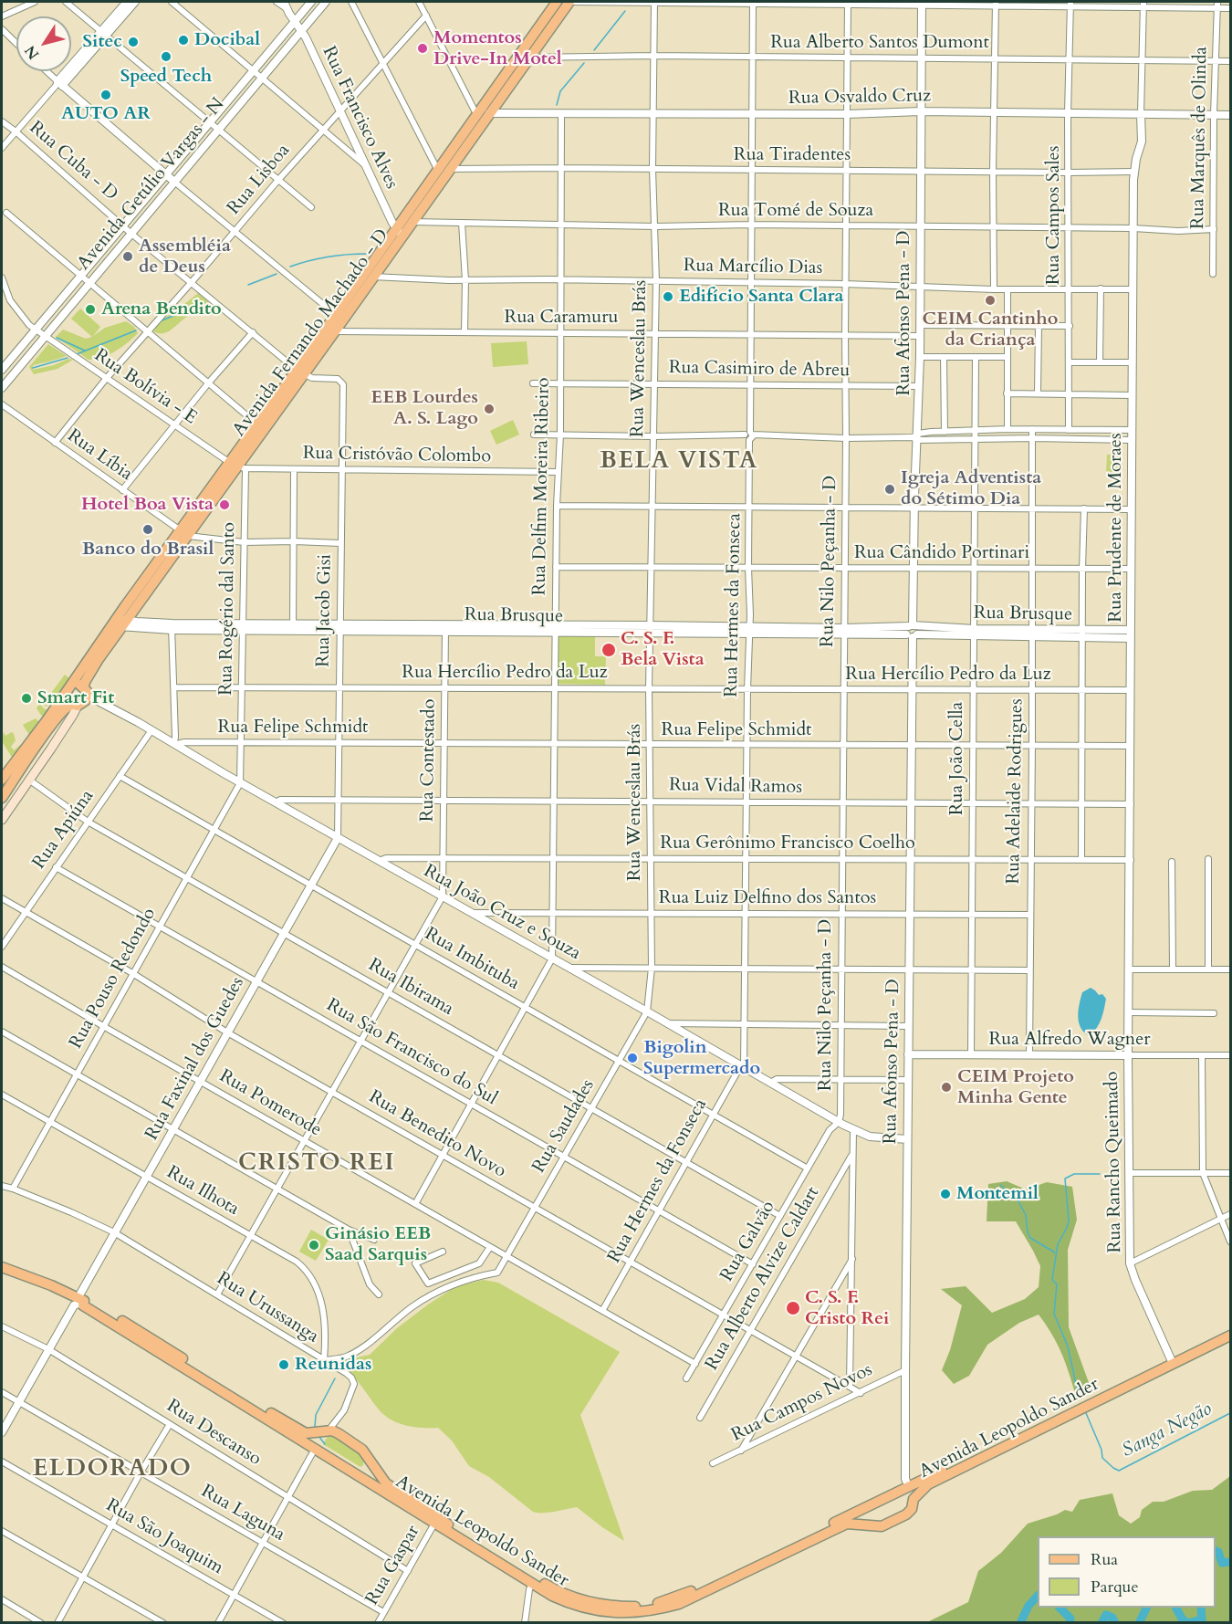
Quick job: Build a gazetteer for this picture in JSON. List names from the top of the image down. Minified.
{"streets":{"main road":["Avenida Fernando Machado - D","Avenida Leopoldo Sander"],"street":["Rua Alberto Santos Dumont","Rua Osvaldo Cruz","Rua Francisco Alves","Rua Marquês de Olinda","Rua Tiradentes","Rua Cuba - D","Rua Lisboa","Avenida Getúlio Vargas - N","Rua Tomé de Souza","Rua Campos Sales","Rua Marcílio Dias","Rua Afonso Pena - D","Rua Caramuru","Rua Wenceslau Brás","Rua Casimiro de Abreu","Rua Bolívia - E","Rua Líbia","Rua Cristóvão Colombo","Rua Delfim Moreira Ribeiro","Rua Prudente de Moraes","Rua Cândido Portinari","Rua Nilo Peçanha - D","Rua Hermes da Fonseca","Rua Rogério dal Santo","Rua Jacob Gisi","Rua Brusque","Rua Hercílio Pedro da Luz","Rua Felipe Schmidt","Rua João Cella","Rua Contestado","Rua Vidal Ramos","Rua Adelaide Rodrigues","Rua Apiúna","Rua Gerônimo Francisco Coelho","Rua Luiz Delfino dos Santos","Rua João Cruz e Souza","Rua Imbituba","Rua Pouso Redondo","Rua Ibirama","Rua Alfredo Wagner","Rua São Francisco do Sul","Rua Faxinal dos Guedes","Rua Pomerode","Rua Saudades","Rua Benedito Novo","Rua Rancho Queimado","Rua Ilhota","Rua Galvão","Rua Alberto Alvize Caldart","Rua Urussanga","Rua Campos Novos","Rua Descanso","Rua Laguna","Rua São Joaquim","Rua Gaspar"]},"crossings":[["Rua Alberto Santos Dumont","Rua Marquês de Olinda"],["Rua Alberto Santos Dumont","Rua Campos Sales"],["Rua Alberto Santos Dumont","Rua Afonso Pena - D"],["Rua Alberto Santos Dumont","Avenida Fernando Machado - D"],["Rua Alberto Santos Dumont","Rua Wenceslau Brás"],["Rua Alberto Santos Dumont","Rua Prudente de Moraes"],["Rua Alberto Santos Dumont","Rua Nilo Peçanha - D"],["Rua Alberto Santos Dumont","Rua Hermes da Fonseca"],["Rua Osvaldo Cruz","Rua Marquês de Olinda"],["Rua Osvaldo Cruz","Rua Campos Sales"],["Rua Osvaldo Cruz","Rua Afonso Pena - D"],["Rua Osvaldo Cruz","Avenida Fernando Machado - D"],["Rua Osvaldo Cruz","Rua Wenceslau Brás"],["Rua Osvaldo Cruz","Rua Delfim Moreira Ribeiro"],["Rua Osvaldo Cruz","Rua Prudente de Moraes"],["Rua Osvaldo Cruz","Rua Nilo Peçanha - D"],["Rua Osvaldo Cruz","Rua Hermes da Fonseca"],["Rua Francisco Alves","Rua Lisboa"],["Rua Francisco Alves","Avenida Getúlio Vargas - N"],["Rua Francisco Alves","Avenida Fernando Machado - D"],["Rua Marquês de Olinda","Rua Tomé de Souza"],["Rua Tiradentes","Rua Campos Sales"],["Rua Tiradentes","Rua Afonso Pena - D"],["Rua Tiradentes","Avenida Fernando Machado - D"],["Rua Tiradentes","Rua Wenceslau Brás"],["Rua Tiradentes","Rua Delfim Moreira Ribeiro"],["Rua Tiradentes","Rua Prudente de Moraes"],["Rua Tiradentes","Rua Nilo Peçanha - D"],["Rua Tiradentes","Rua Hermes da Fonseca"],["Rua Cuba - D","Rua Lisboa"],["Rua Cuba - D","Avenida Getúlio Vargas - N"],["Rua Cuba - D","Avenida Fernando Machado - D"],["Rua Cuba - D","Rua Jacob Gisi"],["Rua Lisboa","Rua Bolívia - E"],["Rua Lisboa","Rua Líbia"],["Avenida Getúlio Vargas - N","Rua Bolívia - E"],["Rua Tomé de Souza","Rua Campos Sales"],["Rua Tomé de Souza","Rua Afonso Pena - D"],["Rua Tomé de Souza","Avenida Fernando Machado - D"],["Rua Tomé de Souza","Rua Wenceslau Brás"],["Rua Tomé de Souza","Rua Delfim Moreira Ribeiro"],["Rua Tomé de Souza","Rua Prudente de Moraes"],["Rua Tomé de Souza","Rua Nilo Peçanha - D"],["Rua Tomé de Souza","Rua Hermes da Fonseca"],["Rua Campos Sales","Rua Marcílio Dias"],["Rua Marcílio Dias","Rua Afonso Pena - D"],["Rua Marcílio Dias","Avenida Fernando Machado - D"],["Rua Marcílio Dias","Rua Wenceslau Brás"],["Rua Marcílio Dias","Rua Delfim Moreira Ribeiro"],["Rua Marcílio Dias","Rua Prudente de Moraes"],["Rua Marcílio Dias","Rua Nilo Peçanha - D"],["Rua Marcílio Dias","Rua Hermes da Fonseca"],["Rua Afonso Pena - D","Rua Caramuru"],["Rua Afonso Pena - D","Rua Casimiro de Abreu"],["Rua Afonso Pena - D","Rua Cândido Portinari"],["Rua Afonso Pena - D","Rua Brusque"],["Rua Afonso Pena - D","Rua Hercílio Pedro da Luz"],["Rua Afonso Pena - D","Rua Felipe Schmidt"],["Rua Afonso Pena - D","Rua Vidal Ramos"],["Rua Afonso Pena - D","Rua Gerônimo Francisco Coelho"],["Rua Afonso Pena - D","Rua Luiz Delfino dos Santos"],["Rua Afonso Pena - D","Rua João Cruz e Souza"],["Rua Afonso Pena - D","Rua Alfredo Wagner"],["Rua Afonso Pena - D","Rua Campos Novos"],["Rua Afonso Pena - D","Avenida Leopoldo Sander"],["Rua Caramuru","Avenida Fernando Machado - D"],["Rua Caramuru","Rua Wenceslau Brás"],["Rua Caramuru","Rua Delfim Moreira Ribeiro"],["Rua Caramuru","Rua Nilo Peçanha - D"],["Rua Caramuru","Rua Hermes da Fonseca"],["Avenida Fernando Machado - D","Rua Bolívia - E"],["Avenida Fernando Machado - D","Rua Líbia"],["Avenida Fernando Machado - D","Rua Cristóvão Colombo"],["Avenida Fernando Machado - D","Rua Rogério dal Santo"],["Avenida Fernando Machado - D","Rua Jacob Gisi"],["Avenida Fernando Machado - D","Rua Brusque"],["Avenida Fernando Machado - D","Rua João Cruz e Souza"],["Rua Wenceslau Brás","Rua Casimiro de Abreu"],["Rua Wenceslau Brás","Rua Cândido Portinari"],["Rua Wenceslau Brás","Rua Brusque"],["Rua Wenceslau Brás","Rua Hercílio Pedro da Luz"],["Rua Wenceslau Brás","Rua Felipe Schmidt"],["Rua Wenceslau Brás","Rua Vidal Ramos"],["Rua Wenceslau Brás","Rua Gerônimo Francisco Coelho"],["Rua Wenceslau Brás","Rua Luiz Delfino dos Santos"],["Rua Wenceslau Brás","Rua João Cruz e Souza"],["Rua Wenceslau Brás","Rua Saudades"],["Rua Casimiro de Abreu","Rua Delfim Moreira Ribeiro"],["Rua Casimiro de Abreu","Rua Nilo Peçanha - D"],["Rua Casimiro de Abreu","Rua Hermes da Fonseca"],["Rua Bolívia - E","Rua Cristóvão Colombo"],["Rua Bolívia - E","Rua Rogério dal Santo"],["Rua Cristóvão Colombo","Rua Delfim Moreira Ribeiro"],["Rua Cristóvão Colombo","Rua Rogério dal Santo"],["Rua Cristóvão Colombo","Rua Jacob Gisi"],["Rua Delfim Moreira Ribeiro","Rua Cândido Portinari"],["Rua Delfim Moreira Ribeiro","Rua Brusque"],["Rua Delfim Moreira Ribeiro","Rua Hercílio Pedro da Luz"],["Rua Delfim Moreira Ribeiro","Rua Felipe Schmidt"],["Rua Delfim Moreira Ribeiro","Rua Vidal Ramos"],["Rua Delfim Moreira Ribeiro","Rua Gerônimo Francisco Coelho"],["Rua Delfim Moreira Ribeiro","Rua Luiz Delfino dos Santos"],["Rua Delfim Moreira Ribeiro","Rua João Cruz e Souza"],["Rua Prudente de Moraes","Rua Cândido Portinari"],["Rua Prudente de Moraes","Rua Brusque"],["Rua Prudente de Moraes","Rua Hercílio Pedro da Luz"],["Rua Prudente de Moraes","Rua Felipe Schmidt"],["Rua Prudente de Moraes","Rua Vidal Ramos"],["Rua Prudente de Moraes","Rua Gerônimo Francisco Coelho"],["Rua Prudente de Moraes","Rua Alfredo Wagner"],["Rua Prudente de Moraes","Rua Rancho Queimado"],["Rua Cândido Portinari","Rua Nilo Peçanha - D"],["Rua Cândido Portinari","Rua Hermes da Fonseca"],["Rua Cândido Portinari","Rua João Cella"],["Rua Cândido Portinari","Rua Adelaide Rodrigues"],["Rua Nilo Peçanha - D","Rua Brusque"],["Rua Nilo Peçanha - D","Rua Hercílio Pedro da Luz"],["Rua Nilo Peçanha - D","Rua Felipe Schmidt"],["Rua Nilo Peçanha - D","Rua Vidal Ramos"],["Rua Nilo Peçanha - D","Rua Gerônimo Francisco Coelho"],["Rua Nilo Peçanha - D","Rua Luiz Delfino dos Santos"],["Rua Nilo Peçanha - D","Rua João Cruz e Souza"],["Rua Nilo Peçanha - D","Rua Galvão"],["Rua Hermes da Fonseca","Rua Brusque"],["Rua Hermes da Fonseca","Rua Hercílio Pedro da Luz"],["Rua Hermes da Fonseca","Rua Felipe Schmidt"],["Rua Hermes da Fonseca","Rua Vidal Ramos"],["Rua Hermes da Fonseca","Rua Gerônimo Francisco Coelho"],["Rua Hermes da Fonseca","Rua Luiz Delfino dos Santos"],["Rua Hermes da Fonseca","Rua João Cruz e Souza"],["Rua Hermes da Fonseca","Rua Imbituba"],["Rua Hermes da Fonseca","Rua Ibirama"],["Rua Hermes da Fonseca","Rua São Francisco do Sul"],["Rua Hermes da Fonseca","Rua Pomerode"],["Rua Hermes da Fonseca","Rua Benedito Novo"],["Rua Rogério dal Santo","Rua Brusque"],["Rua Rogério dal Santo","Rua Hercílio Pedro da Luz"],["Rua Rogério dal Santo","Rua Felipe Schmidt"],["Rua Rogério dal Santo","Rua João Cruz e Souza"],["Rua Rogério dal Santo","Rua Pouso Redondo"],["Rua Jacob Gisi","Rua Brusque"],["Rua Jacob Gisi","Rua Hercílio Pedro da Luz"],["Rua Jacob Gisi","Rua Felipe Schmidt"],["Rua Jacob Gisi","Rua Vidal Ramos"],["Rua Jacob Gisi","Rua João Cruz e Souza"],["Rua Jacob Gisi","Rua Faxinal dos Guedes"],["Rua Brusque","Rua João Cella"],["Rua Brusque","Rua Contestado"],["Rua Brusque","Rua Adelaide Rodrigues"],["Rua Hercílio Pedro da Luz","Rua João Cella"],["Rua Hercílio Pedro da Luz","Rua Contestado"],["Rua Hercílio Pedro da Luz","Rua Adelaide Rodrigues"],["Rua Felipe Schmidt","Rua João Cella"],["Rua Felipe Schmidt","Rua Contestado"],["Rua Felipe Schmidt","Rua Adelaide Rodrigues"],["Rua Felipe Schmidt","Rua João Cruz e Souza"],["Rua João Cella","Rua Vidal Ramos"],["Rua João Cella","Rua Gerônimo Francisco Coelho"],["Rua João Cella","Rua Luiz Delfino dos Santos"],["Rua João Cella","Rua Alfredo Wagner"],["Rua Contestado","Rua Vidal Ramos"],["Rua Contestado","Rua Gerônimo Francisco Coelho"],["Rua Contestado","Rua João Cruz e Souza"],["Rua Vidal Ramos","Rua Adelaide Rodrigues"],["Rua Vidal Ramos","Rua João Cruz e Souza"],["Rua Adelaide Rodrigues","Rua Gerônimo Francisco Coelho"],["Rua Adelaide Rodrigues","Rua Luiz Delfino dos Santos"],["Rua Adelaide Rodrigues","Rua Alfredo Wagner"],["Rua Apiúna","Rua João Cruz e Souza"],["Rua Apiúna","Rua Imbituba"],["Rua Apiúna","Rua Ibirama"],["Rua Apiúna","Rua São Francisco do Sul"],["Rua Apiúna","Rua Benedito Novo"],["Rua Gerônimo Francisco Coelho","Rua João Cruz e Souza"],["Rua Luiz Delfino dos Santos","Rua João Cruz e Souza"],["Rua João Cruz e Souza","Rua Pouso Redondo"],["Rua João Cruz e Souza","Rua Faxinal dos Guedes"],["Rua João Cruz e Souza","Rua Saudades"],["Rua João Cruz e Souza","Rua Galvão"],["Rua Imbituba","Rua Pouso Redondo"],["Rua Imbituba","Rua Faxinal dos Guedes"],["Rua Imbituba","Rua Saudades"],["Rua Imbituba","Rua Galvão"],["Rua Pouso Redondo","Rua Ibirama"],["Rua Pouso Redondo","Rua São Francisco do Sul"],["Rua Pouso Redondo","Rua Pomerode"],["Rua Pouso Redondo","Rua Benedito Novo"],["Rua Pouso Redondo","Rua Ilhota"],["Rua Pouso Redondo","Rua Urussanga"],["Rua Ibirama","Rua Faxinal dos Guedes"],["Rua Ibirama","Rua Saudades"],["Rua Ibirama","Rua Galvão"],["Rua Alfredo Wagner","Rua Rancho Queimado"],["Rua São Francisco do Sul","Rua Faxinal dos Guedes"],["Rua São Francisco do Sul","Rua Saudades"],["Rua São Francisco do Sul","Rua Galvão"],["Rua Faxinal dos Guedes","Rua Pomerode"],["Rua Faxinal dos Guedes","Rua Benedito Novo"],["Rua Faxinal dos Guedes","Rua Ilhota"],["Rua Faxinal dos Guedes","Rua Urussanga"],["Rua Faxinal dos Guedes","Avenida Leopoldo Sander"],["Rua Faxinal dos Guedes","Rua Descanso"],["Rua Faxinal dos Guedes","Rua Laguna"],["Rua Pomerode","Rua Saudades"],["Rua Pomerode","Rua Galvão"],["Rua Pomerode","Rua Urussanga"],["Rua Saudades","Rua Benedito Novo"],["Rua Saudades","Rua Urussanga"],["Rua Benedito Novo","Rua Galvão"],["Rua Benedito Novo","Rua Alberto Alvize Caldart"],["Rua Benedito Novo","Rua Campos Novos"],["Rua Rancho Queimado","Avenida Leopoldo Sander"],["Rua Ilhota","Rua Urussanga"],["Avenida Leopoldo Sander","Rua Gaspar"],["Rua Descanso","Rua Gaspar"],["Rua Laguna","Rua Gaspar"]],"districts":["BELA VISTA","CRISTO REI","ELDORADO"],"water":["Sanga Negão"],"places":["Docibal","Sitec","Momentos Drive-In Motel","Speed Tech","AUTO AR","Assembléia de Deus","Edifício Santa Clara","CEIM Cantinho da Criança","Arena Bendito","EEB Lourdes A. S. Lago","Igreja Adventista do Sétimo Dia","Hotel Boa Vista","Banco do Brasil","C. S. F. Bela Vista","Smart Fit","Bigolin Supermercado","CEIM Projeto Minha Gente","Montemil","Ginásio EEB Saad Sarquis","C. S. F. Cristo Rei","Reunidas"],"legend":["Rua","Parque"],"north":"bottom left"}
